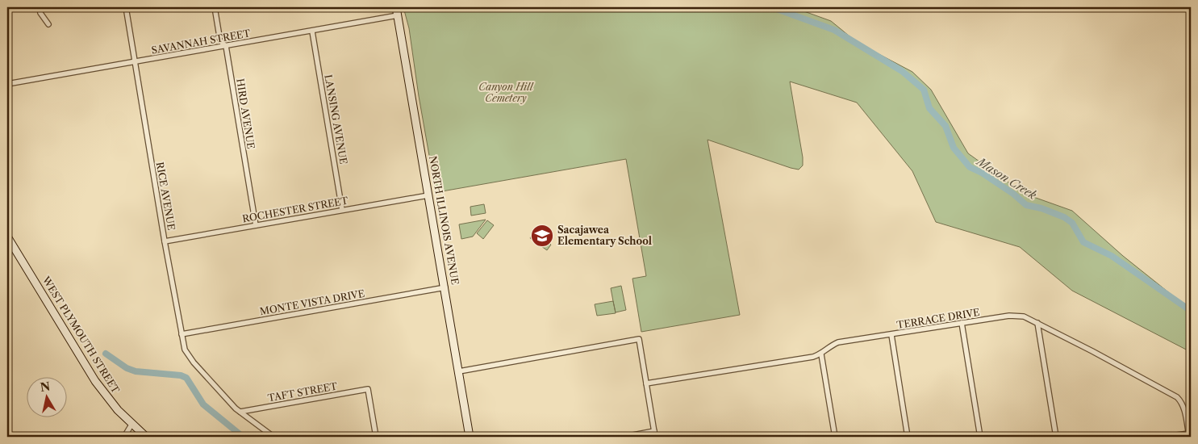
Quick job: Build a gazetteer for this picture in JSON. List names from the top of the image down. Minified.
{"streets":{"street":["SAVANNAH STREET","HIRD AVENUE","LANSING AVENUE","RICE AVENUE","ROCHESTER STREET","NORTH ILLINOIS AVENUE","MONTE VISTA DRIVE","TERRACE DRIVE","WEST PLYMOUTH STREET","TAFT STREET"]},"crossings":[["SAVANNAH STREET","HIRD AVENUE"],["SAVANNAH STREET","LANSING AVENUE"],["SAVANNAH STREET","RICE AVENUE"],["SAVANNAH STREET","NORTH ILLINOIS AVENUE"],["HIRD AVENUE","ROCHESTER STREET"],["LANSING AVENUE","ROCHESTER STREET"],["RICE AVENUE","ROCHESTER STREET"],["RICE AVENUE","MONTE VISTA DRIVE"],["RICE AVENUE","TAFT STREET"],["ROCHESTER STREET","NORTH ILLINOIS AVENUE"],["NORTH ILLINOIS AVENUE","MONTE VISTA DRIVE"]],"water":["Mason Creek"],"parks":["Canyon Hill Cemetery"],"places":{"school or university":["Sacajawea Elementary School"]},"north":"top"}
